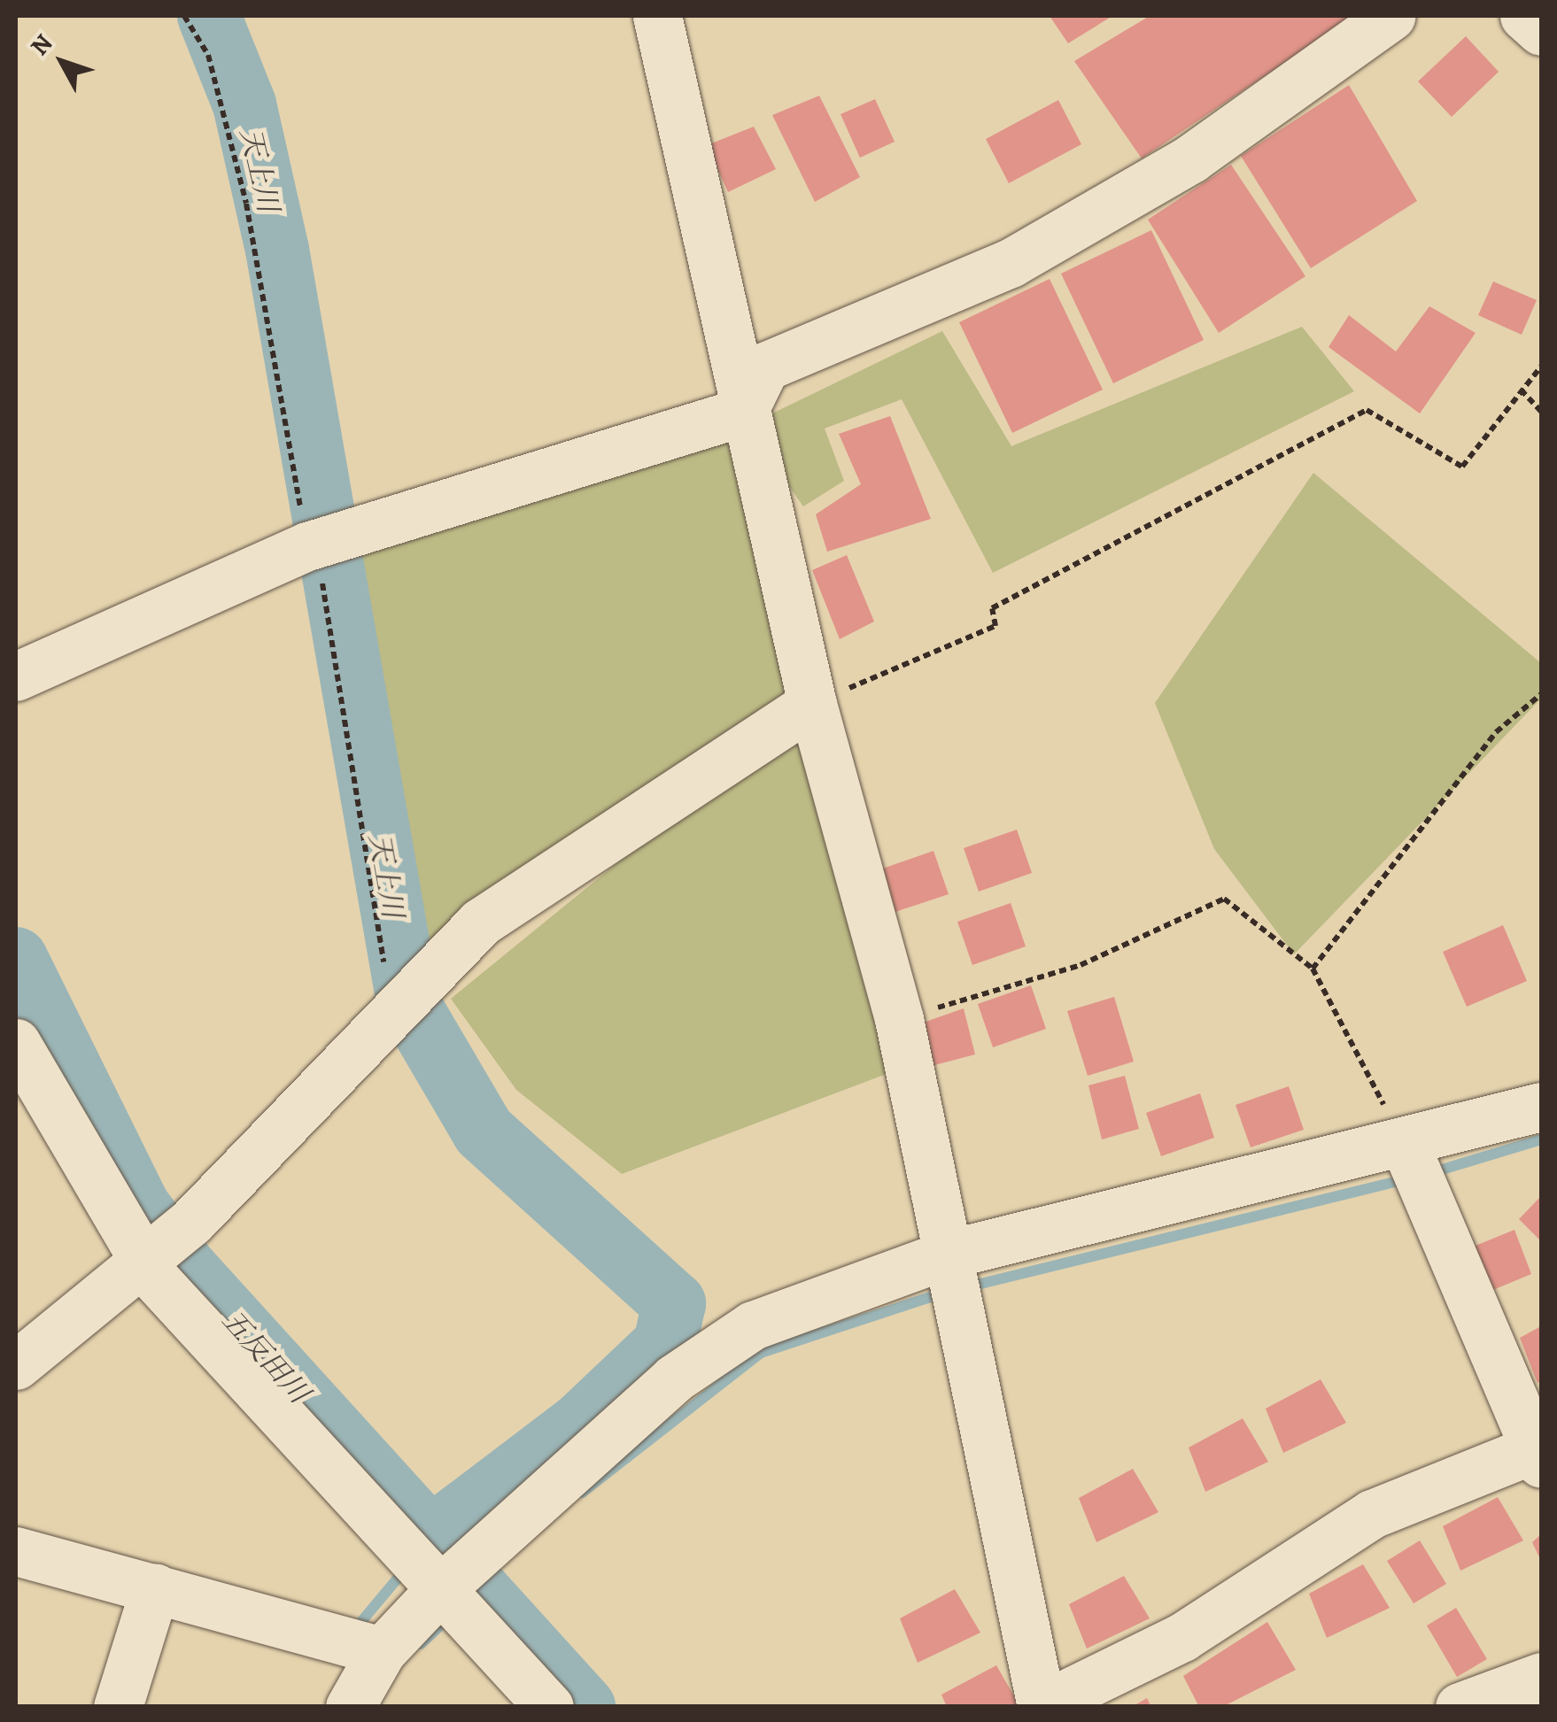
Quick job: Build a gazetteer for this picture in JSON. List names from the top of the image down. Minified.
{"water":["天上川","五反田川"],"north":"top left"}
